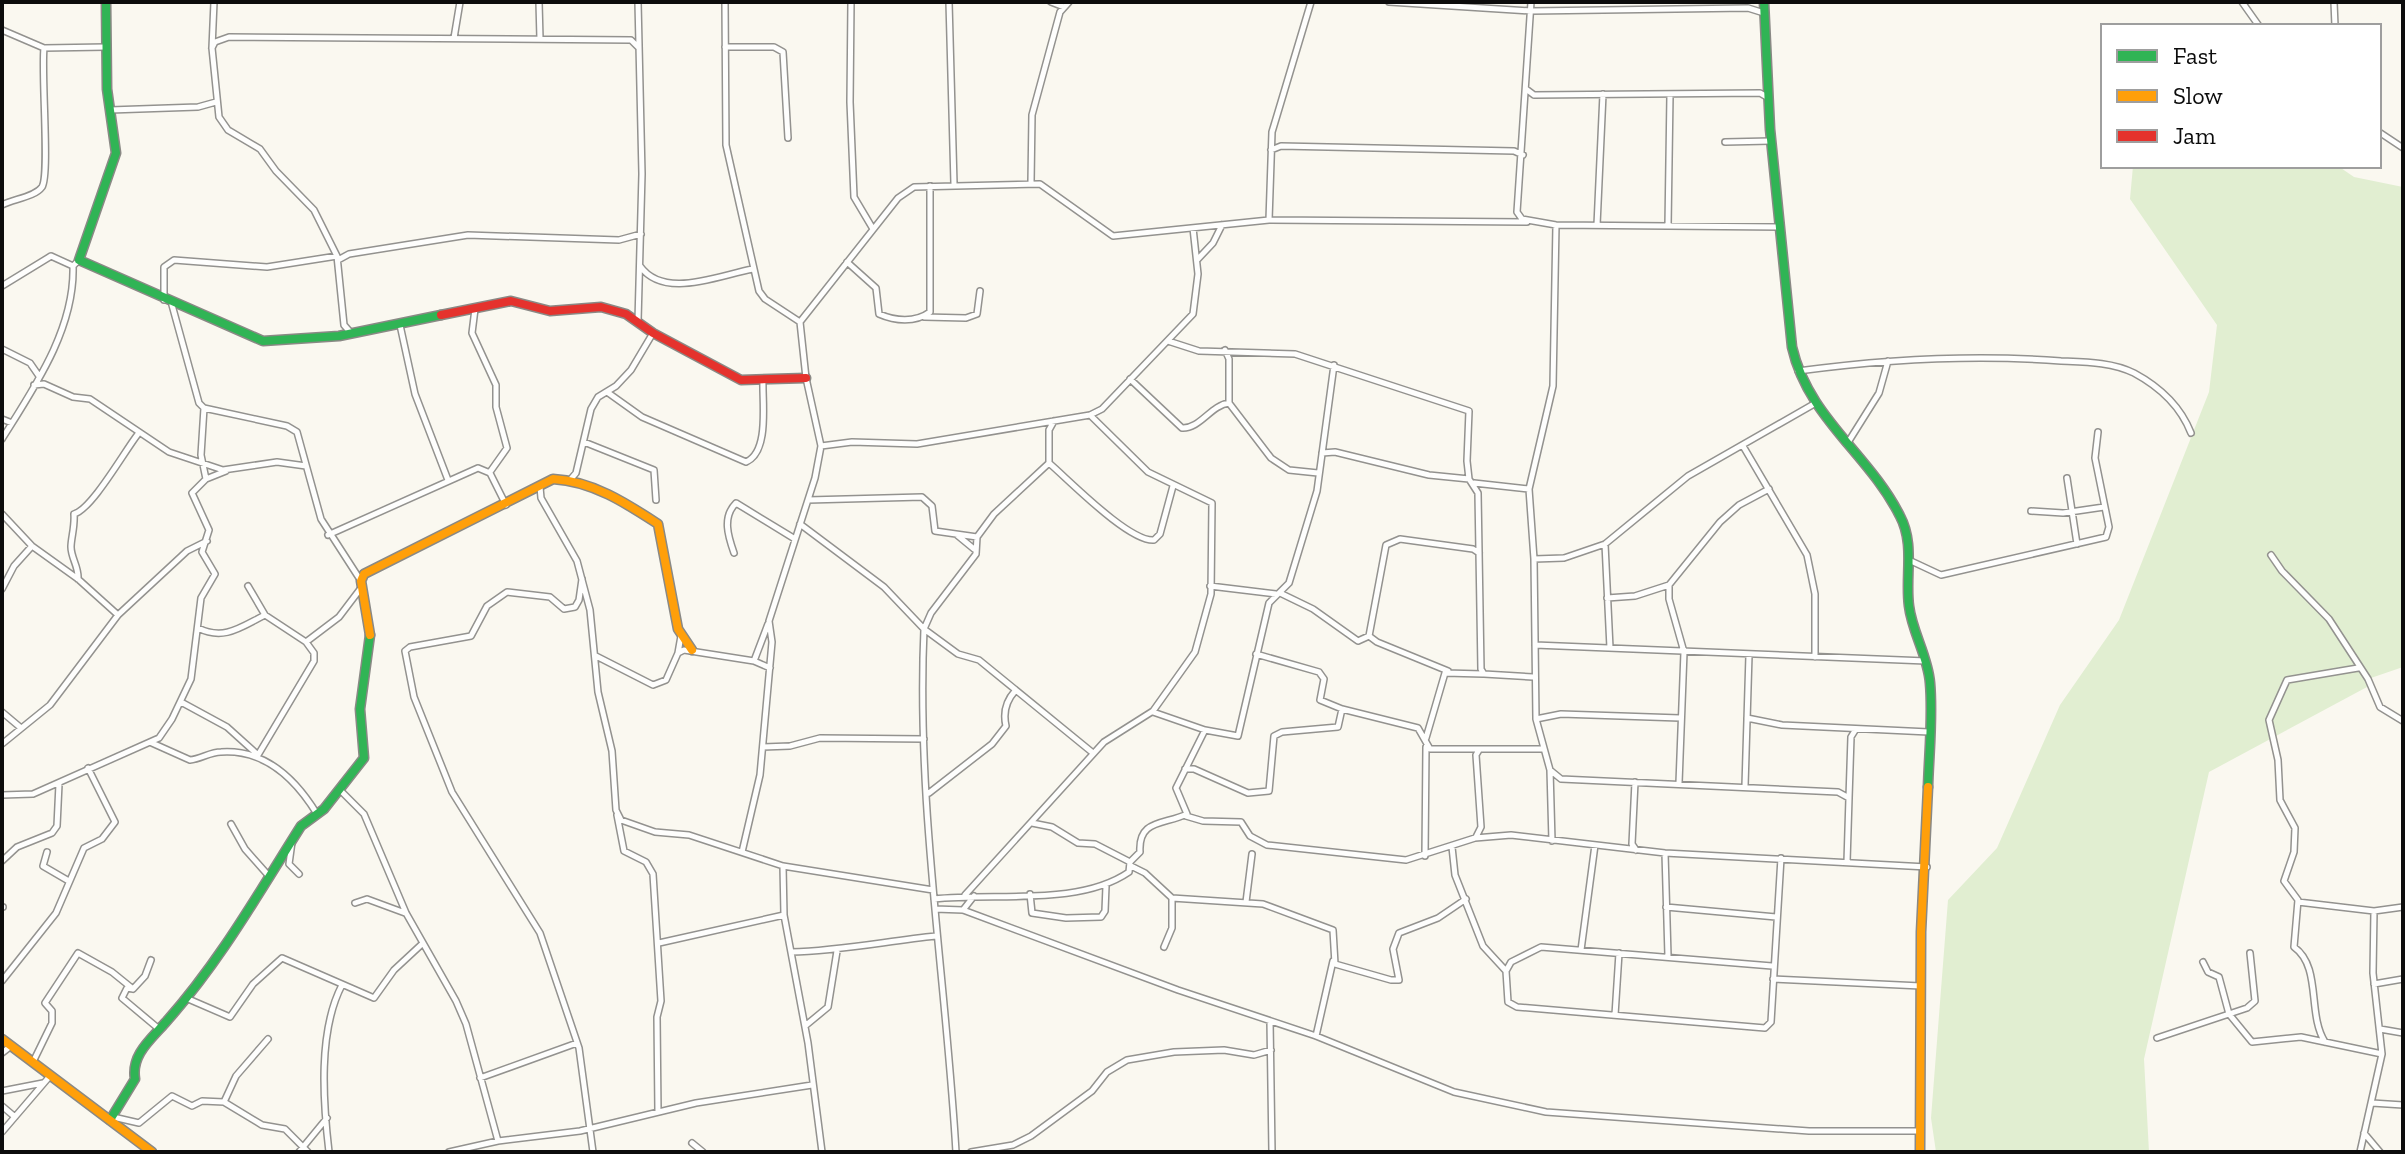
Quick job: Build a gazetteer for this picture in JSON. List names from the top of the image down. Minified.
{"legend":["Fast","Slow","Jam"]}
